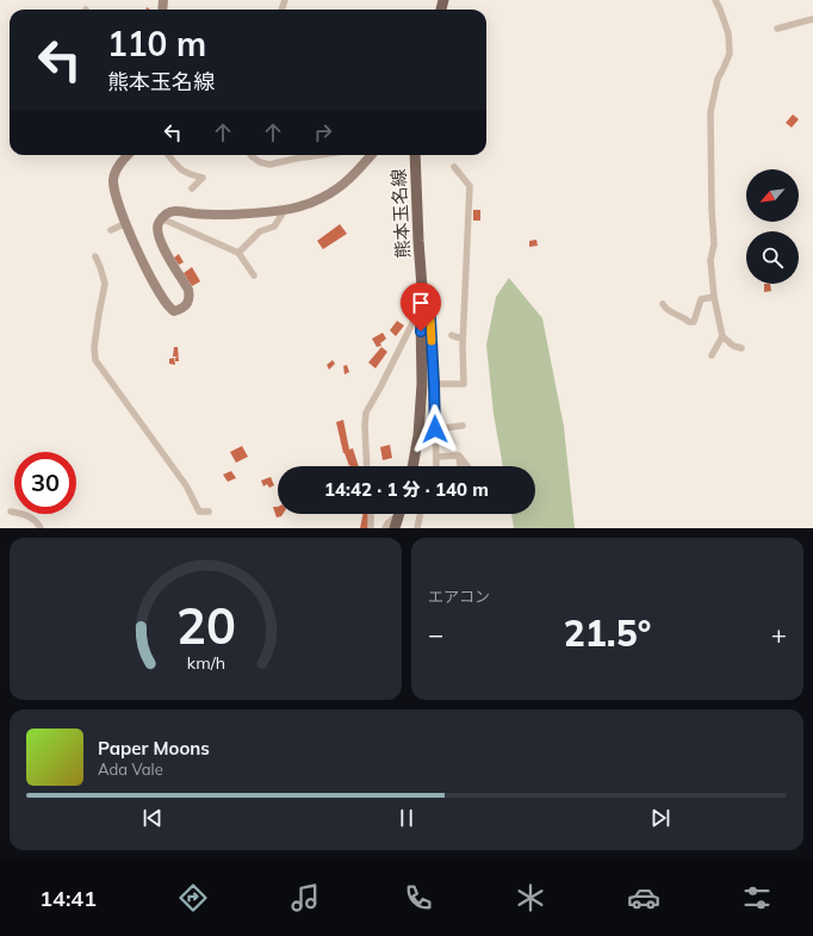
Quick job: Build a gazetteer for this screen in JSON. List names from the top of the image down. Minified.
{"streets":{"main road":["熊本玉名線"]},"north":"bottom left","page":{"turn":["110 m","熊本玉名線"],"limit":"30","trip":"14:42 · 1 分 · 140 m","tile":"エアコン","heat":["−","21.5°","+"],"song":["Paper Moons","Ada Vale"],"tabs":"14:41","gauge":["20","km/h"]}}
